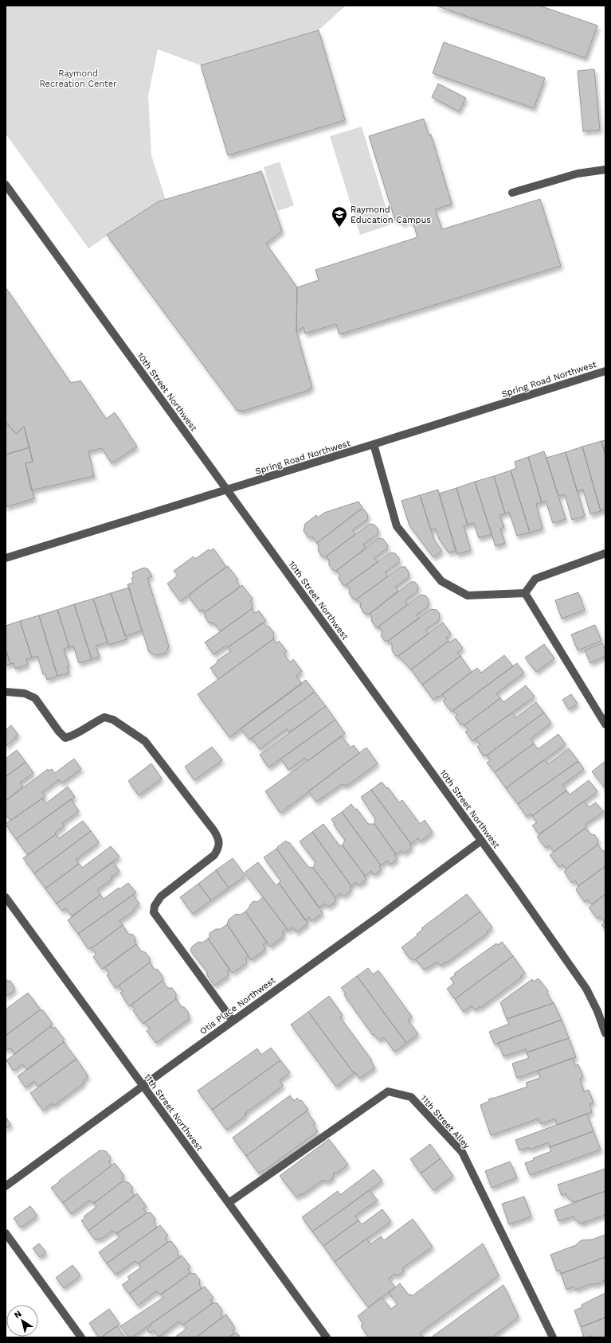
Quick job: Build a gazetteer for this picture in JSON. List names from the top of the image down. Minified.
{"streets":{"street":["Spring Road Northwest","10th Street Northwest","Otis Place Northwest","11th Street Northwest","11th Street Alley"]},"crossings":[["Spring Road Northwest","10th Street Northwest"],["10th Street Northwest","Otis Place Northwest"],["Otis Place Northwest","11th Street Northwest"],["11th Street Northwest","11th Street Alley"]],"parks":["Raymond Recreation Center"],"places":{"school or university":["Raymond Education Campus"]},"north":"top left"}
